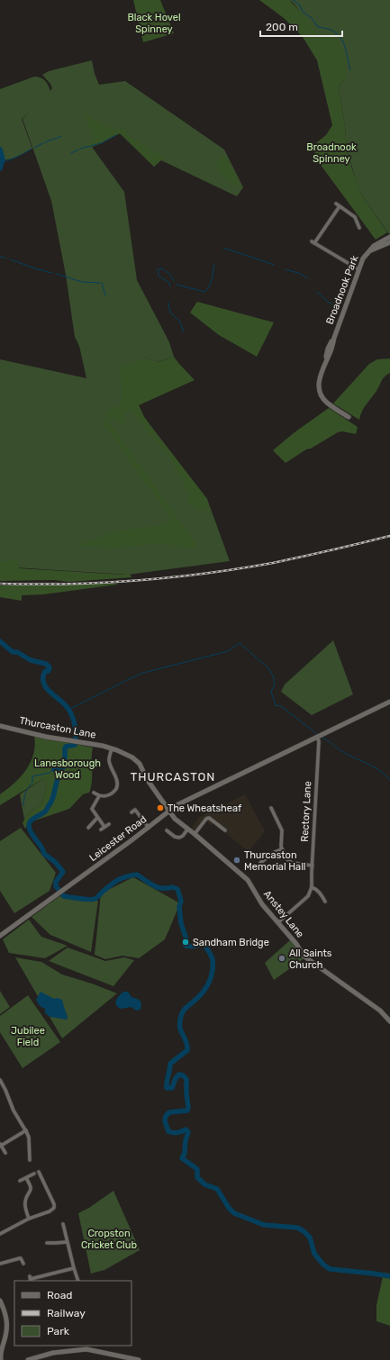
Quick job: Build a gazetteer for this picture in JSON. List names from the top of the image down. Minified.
{"streets":{"street":["Broadnook Park","Thurcaston Lane","Rectory Lane","Leicester Road","Anstey Lane"]},"crossings":[["Thurcaston Lane","Leicester Road"],["Thurcaston Lane","Anstey Lane"],["Rectory Lane","Leicester Road"],["Leicester Road","Anstey Lane"]],"districts":["THURCASTON"],"parks":["Black Hovel Spinney","Broadnook Spinney","Lanesborough Wood","Jubilee Field","Cropston Cricket Club"],"places":["The Wheatsheaf","Thurcaston Memorial Hall","Sandham Bridge","All Saints Church"],"legend":["Road","Railway","Park"],"scale_bar":"200 m"}
